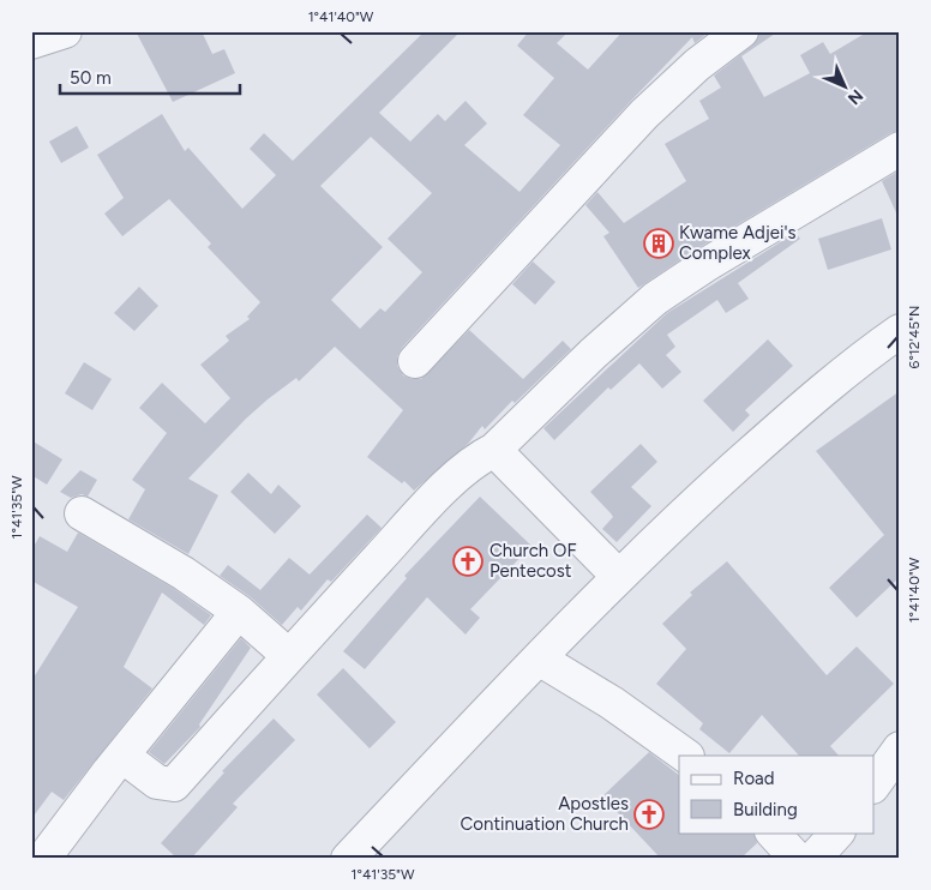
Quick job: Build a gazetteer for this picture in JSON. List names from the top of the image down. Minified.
{"places":{"building":["Kwame Adjei's Complex"],"church":["Church OF Pentecost","Apostles Continuation Church"]},"legend":["Road","Building"],"scale_bar":"50 m","north":"bottom right","coordinates":["1°41'40\"W","6°12'45\"N","1°41'35\"W"]}
